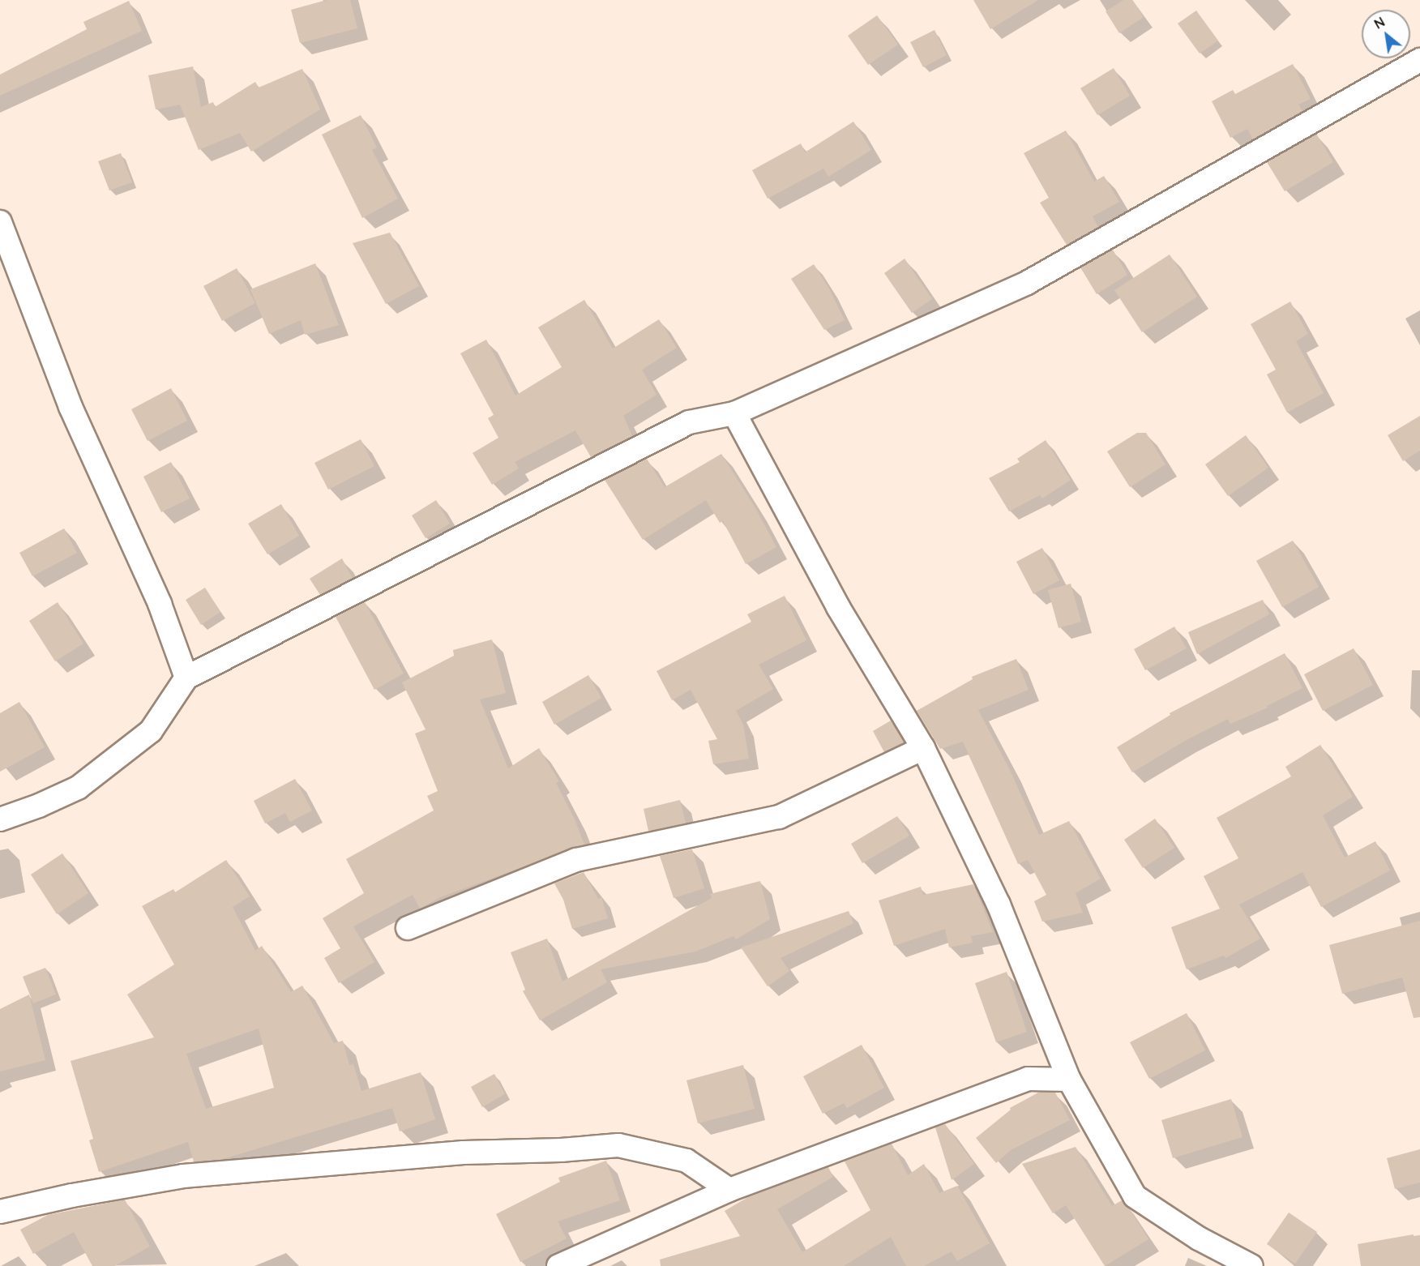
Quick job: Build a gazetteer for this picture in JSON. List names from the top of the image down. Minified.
{"north":"top left"}
